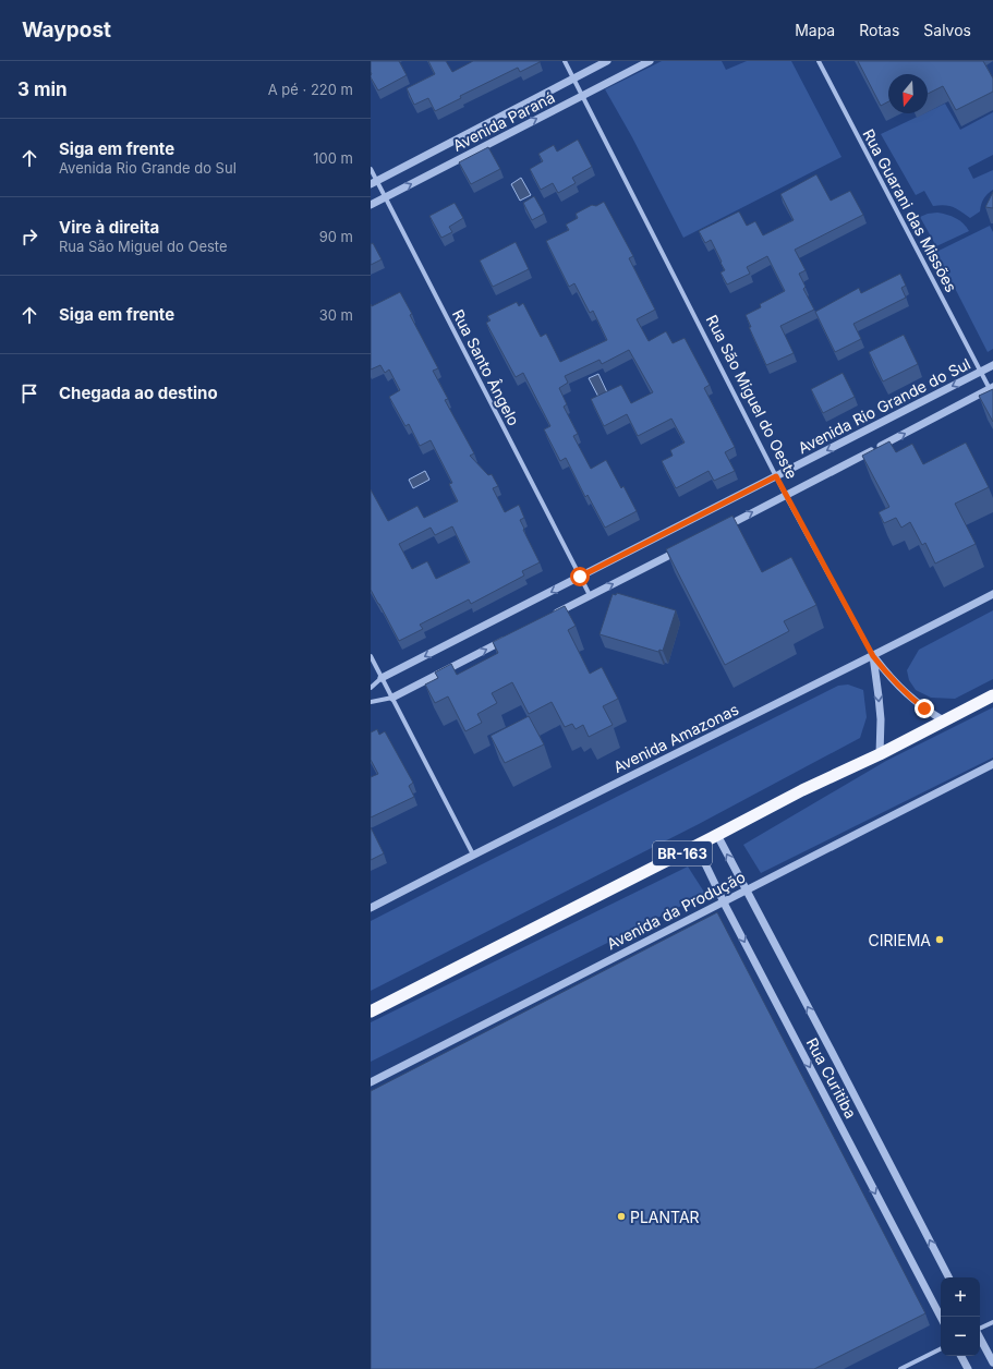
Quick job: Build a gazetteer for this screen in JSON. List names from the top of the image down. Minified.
{"streets":{"highway":["BR-163"],"street":["Avenida Paraná","Rua Guarani das Missões","Rua Santo Ângelo","Rua São Miguel do Oeste","Avenida Rio Grande do Sul","Avenida Amazonas","Avenida da Produção","Rua Curitiba"]},"crossings":[["Avenida Paraná","Rua Santo Ângelo"],["Avenida Paraná","Rua São Miguel do Oeste"],["Rua Guarani das Missões","Avenida Rio Grande do Sul"],["Rua Santo Ângelo","Avenida Rio Grande do Sul"],["Rua São Miguel do Oeste","Avenida Rio Grande do Sul"],["Rua São Miguel do Oeste","Avenida Amazonas"],["Rua São Miguel do Oeste","BR-163"],["BR-163","Rua Curitiba"],["Avenida da Produção","Rua Curitiba"]],"places":["CIRIEMA","PLANTAR"],"north":"bottom","page":{"header":"Waypost","nav":["Mapa","Rotas","Salvos"],"heading":["3 min","A pé · 220 m"],"list":[["Siga em frente","Avenida Rio Grande do Sul","100 m"],["Vire à direita","Rua São Miguel do Oeste","90 m"],["Siga em frente","30 m"],"Chegada ao destino"],"map_buttons":["+","−"]}}
